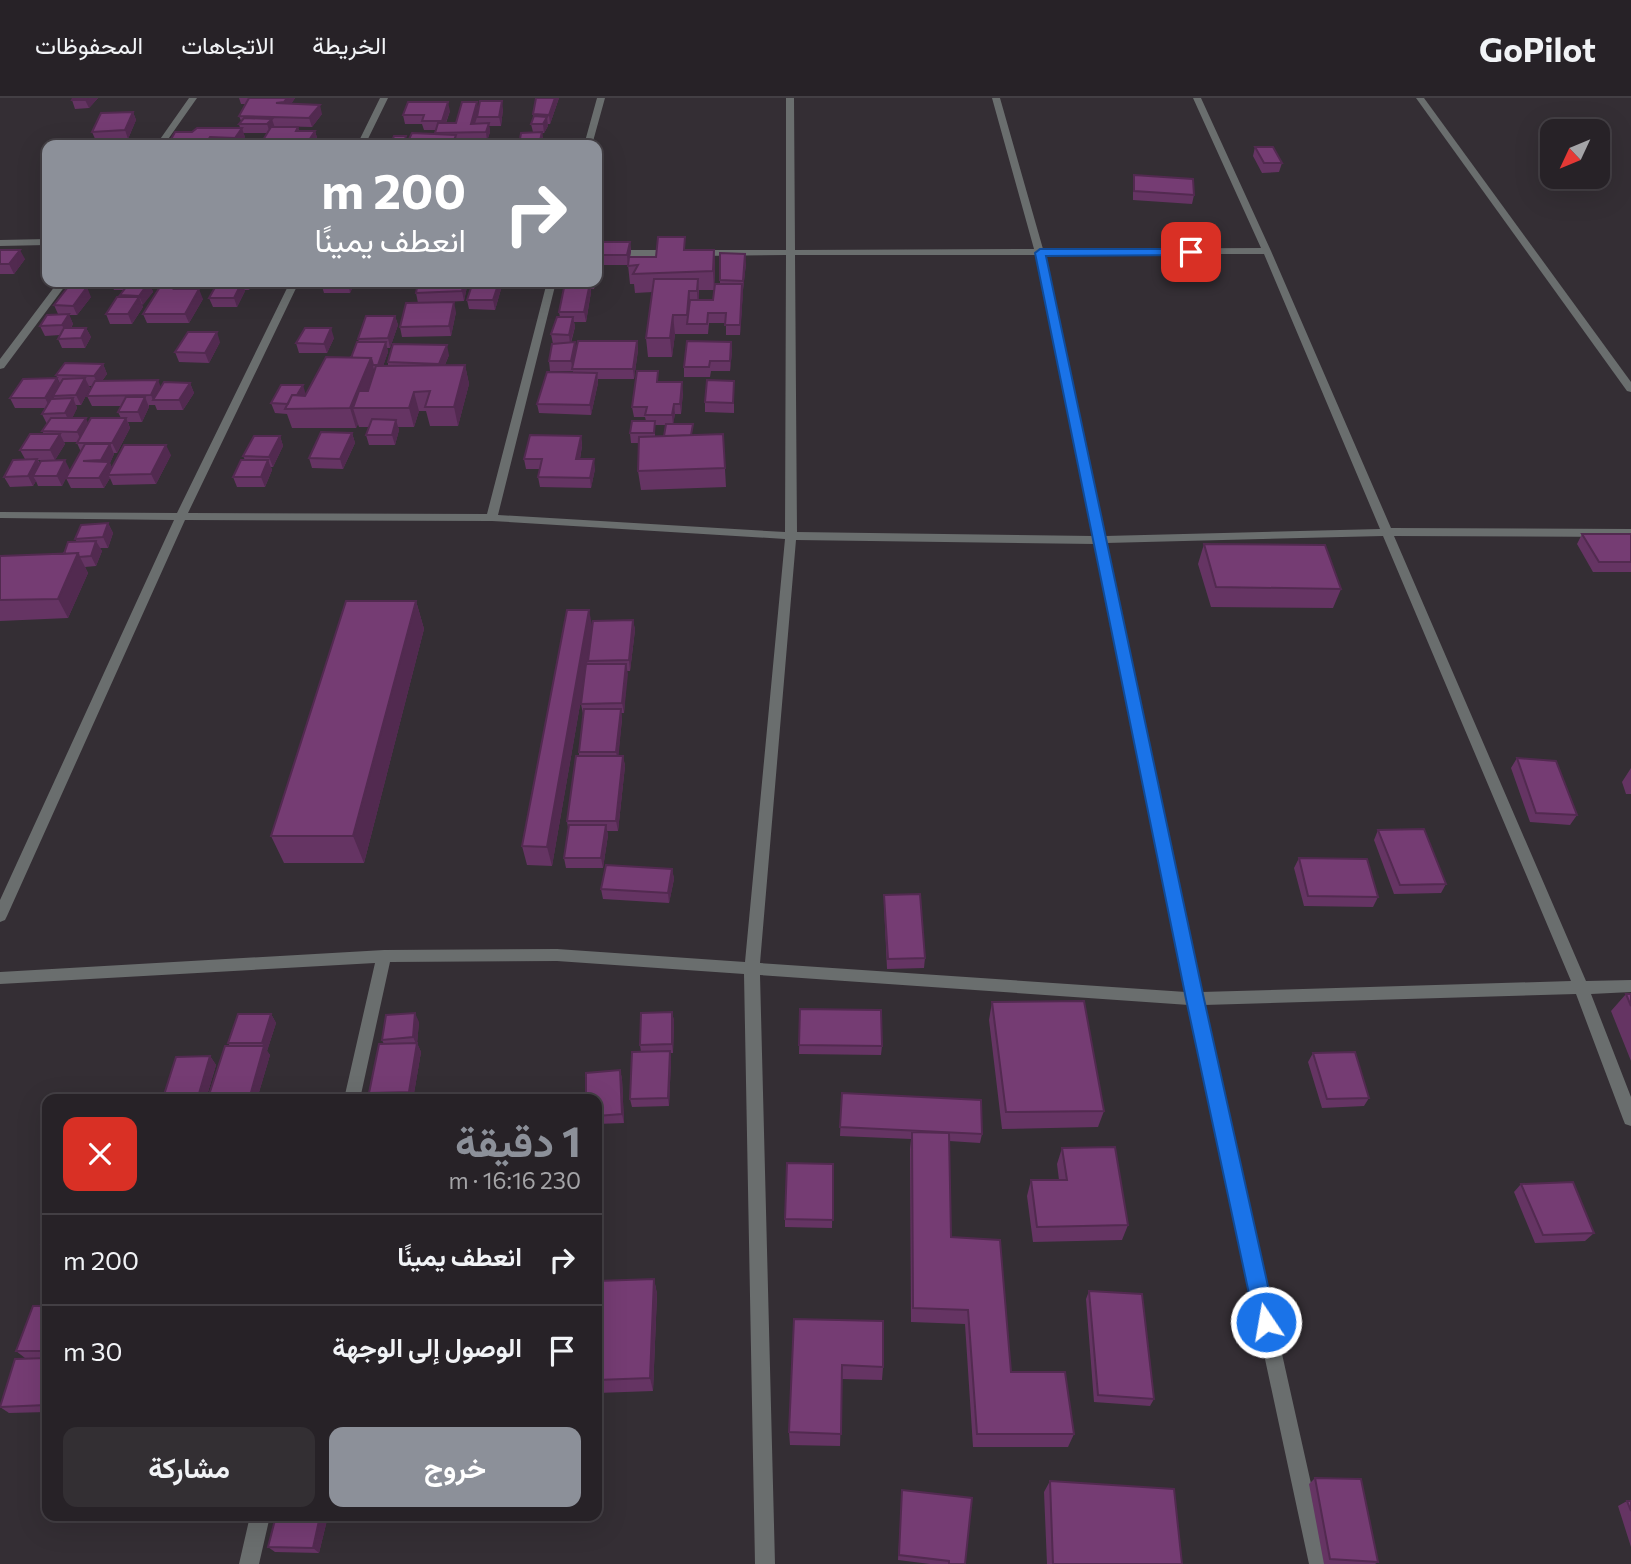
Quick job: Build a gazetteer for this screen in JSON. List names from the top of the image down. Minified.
{"north":"bottom left","page":{"header":"GoPilot","nav":["الخريطة","الاتجاهات","المحفوظات"],"turn":["200 m","انعطف يمينًا"],"heading":["1 دقيقة","230 m · 16:16"],"list":[{"name":"انعطف يمينًا","value":"200 m"},{"name":"الوصول إلى الوجهة","value":"30 m"}],"buttons":["خروج","مشاركة"]}}
